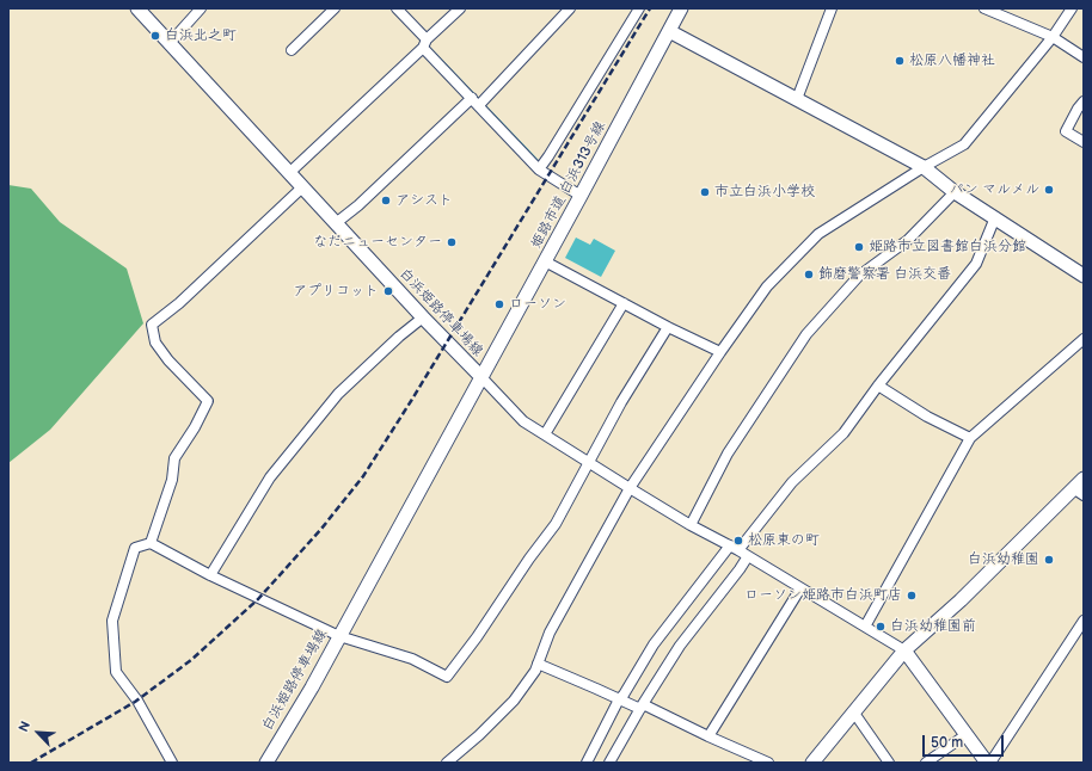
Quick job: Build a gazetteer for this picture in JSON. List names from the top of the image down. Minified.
{"streets":{"street":["姫路市道 白浜313号線","白浜姫路停車場線"]},"crossings":[["姫路市道 白浜313号線","白浜姫路停車場線"]],"places":["白浜北之町","松原八幡神社","パン マルメル","市立白浜小学校","アシスト","なだニューセンター","姫路市立図書館白浜分館","飾磨警察署 白浜交番","アプリコット","ローソン","松原東の町","白浜幼稚園","ローソン姫路市白浜町店","白浜幼稚園前"],"scale_bar":"50 m","north":"top left"}
